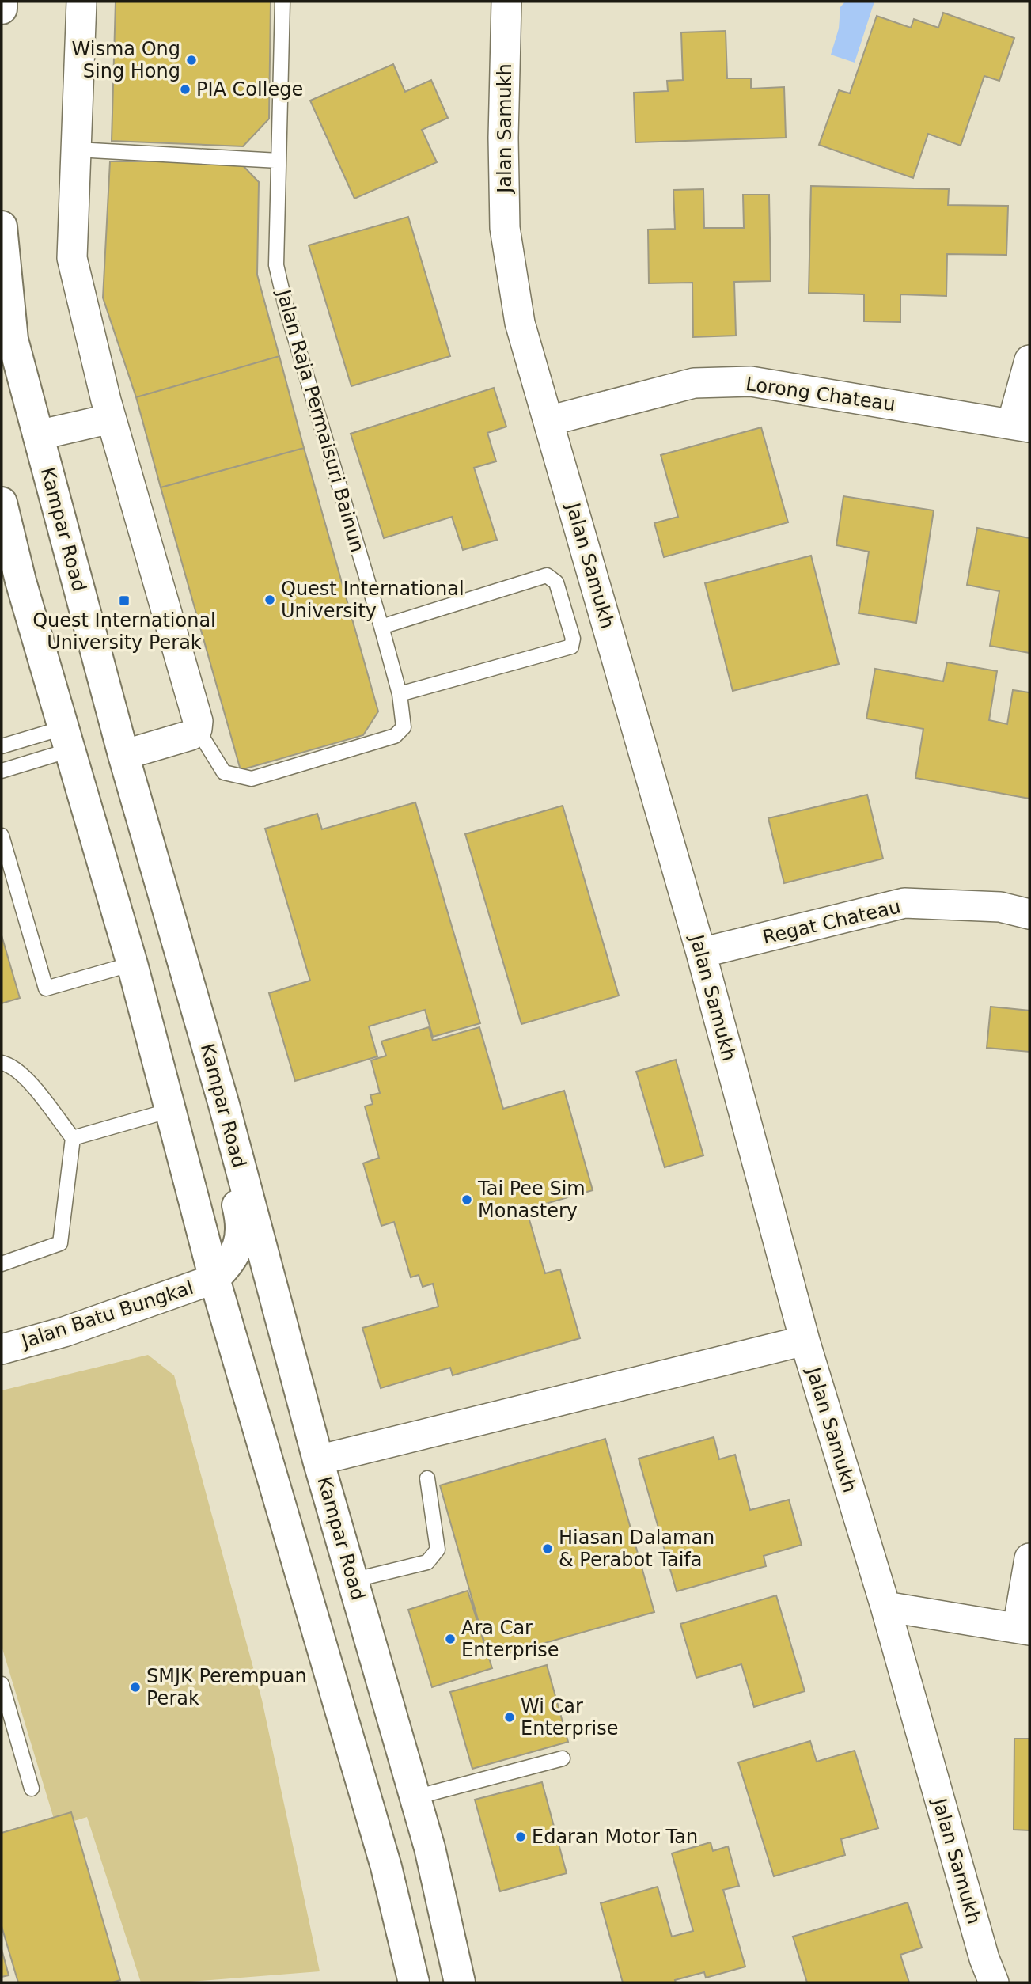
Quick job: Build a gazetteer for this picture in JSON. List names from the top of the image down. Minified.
{"streets":{"main road":["Kampar Road"],"street":["Jalan Samukh","Lorong Chateau","Jalan Raja Permaisuri Bainun","Regat Chateau","Jalan Batu Bungkal"]},"crossings":[["Jalan Samukh","Lorong Chateau"],["Jalan Samukh","Regat Chateau"]],"places":{"other":["Wisma Ong Sing Hong","PIA College","Quest International University","Tai Pee Sim Monastery","Hiasan Dalaman & Perabot Taifa","Ara Car Enterprise","SMJK Perempuan Perak","Wi Car Enterprise","Edaran Motor Tan"],"transit":["Quest International University Perak"]}}
